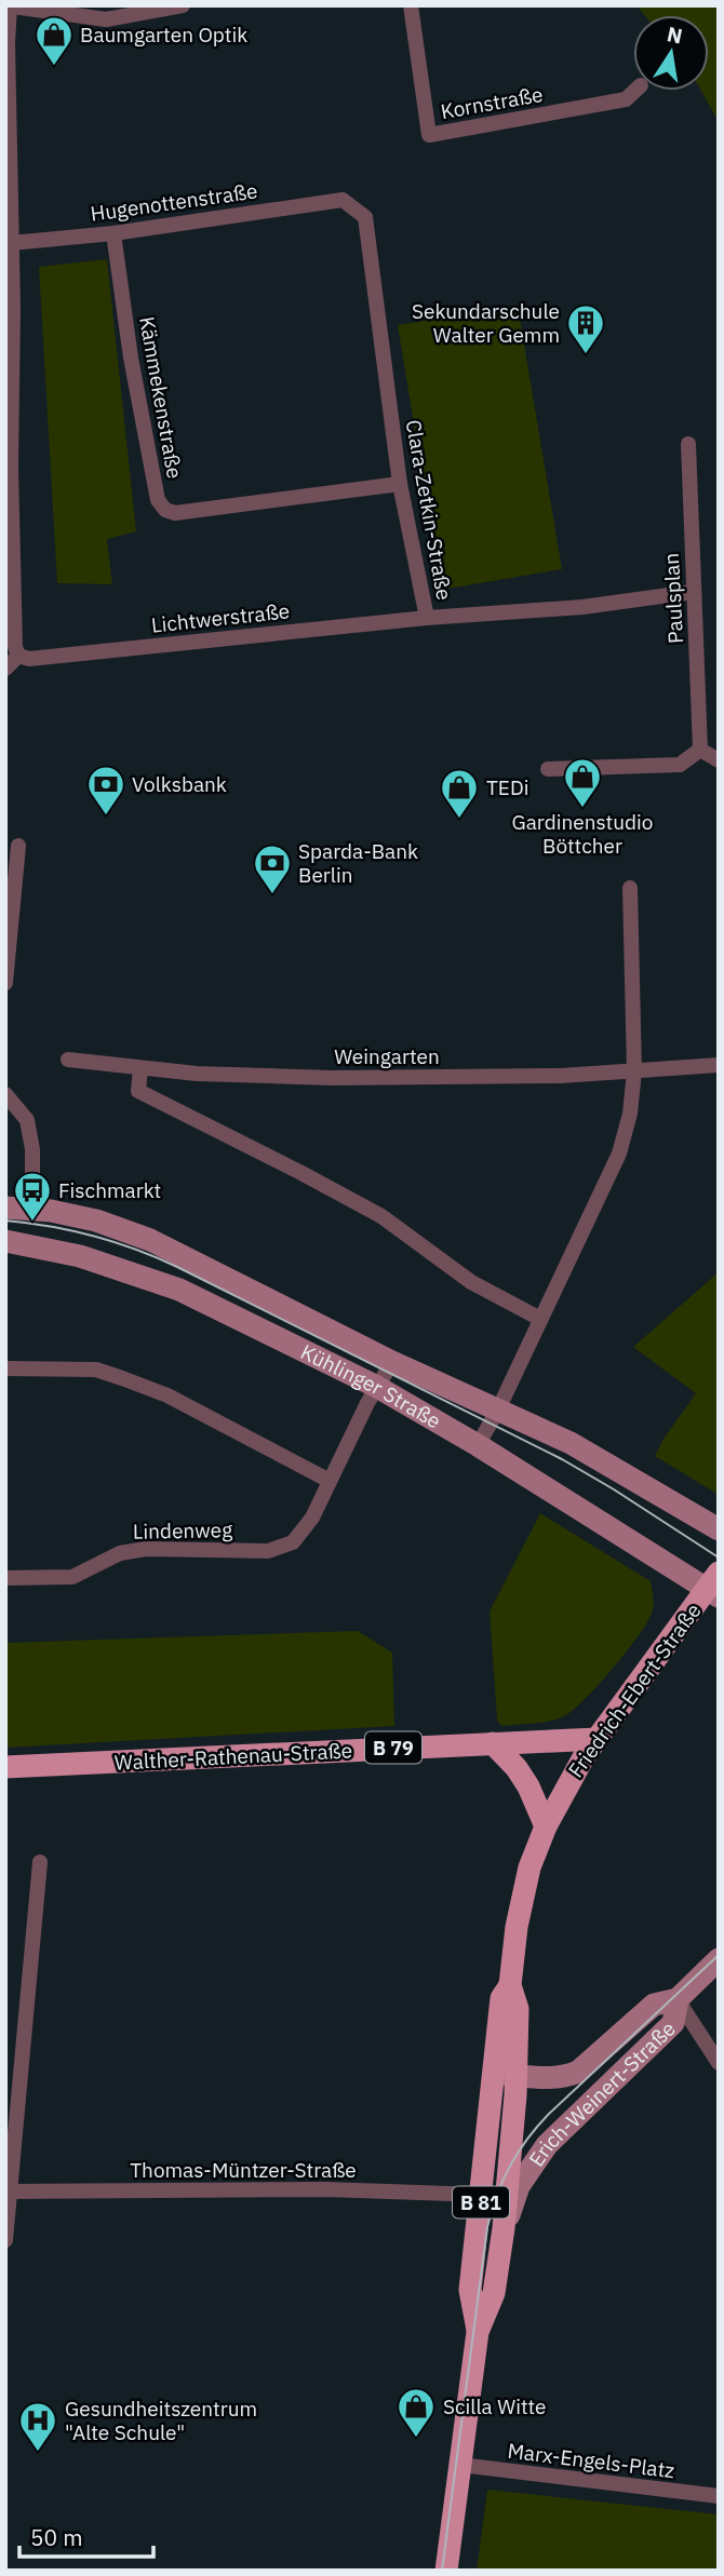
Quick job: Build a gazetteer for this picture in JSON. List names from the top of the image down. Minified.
{"streets":{"main road":["Friedrich-Ebert-Straße","B 79","Walther-Rathenau-Straße","B 81"],"street":["Kornstraße","Hugenottenstraße","Kämmekenstraße","Clara-Zetkin-Straße","Paulsplan","Lichtwerstraße","Weingarten","Kühlinger Straße","Lindenweg","Erich-Weinert-Straße","Thomas-Müntzer-Straße","Marx-Engels-Platz"]},"crossings":[["Hugenottenstraße","Kämmekenstraße"],["Hugenottenstraße","Clara-Zetkin-Straße"],["Kämmekenstraße","Clara-Zetkin-Straße"],["Clara-Zetkin-Straße","Paulsplan"],["Clara-Zetkin-Straße","Lichtwerstraße"],["Kühlinger Straße","Lindenweg"],["Kühlinger Straße","Friedrich-Ebert-Straße"],["Friedrich-Ebert-Straße","Walther-Rathenau-Straße"],["Friedrich-Ebert-Straße","Erich-Weinert-Straße"],["Friedrich-Ebert-Straße","Thomas-Müntzer-Straße"],["Friedrich-Ebert-Straße","Marx-Engels-Platz"]],"places":{"shop":["Baumgarten Optik","Gardinenstudio Böttcher","TEDi","Scilla Witte"],"building":["Sekundarschule Walter Gemm"],"bank":["Volksbank","Sparda-Bank Berlin"],"bus stop":["Fischmarkt"],"hospital":["Gesundheitszentrum \"Alte Schule\""]},"scale_bar":"50 m","north":"top"}
